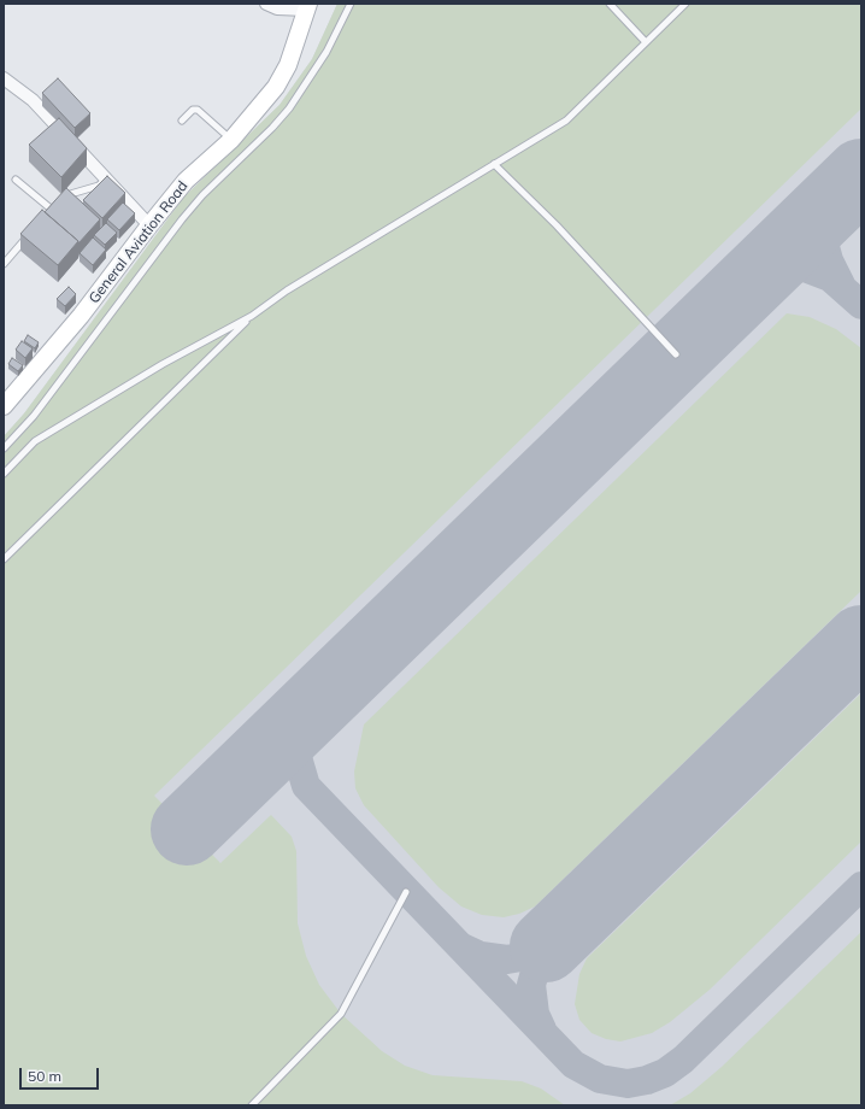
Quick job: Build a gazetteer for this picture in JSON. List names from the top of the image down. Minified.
{"streets":{"main road":["General Aviation Road"]},"scale_bar":"50 m"}
